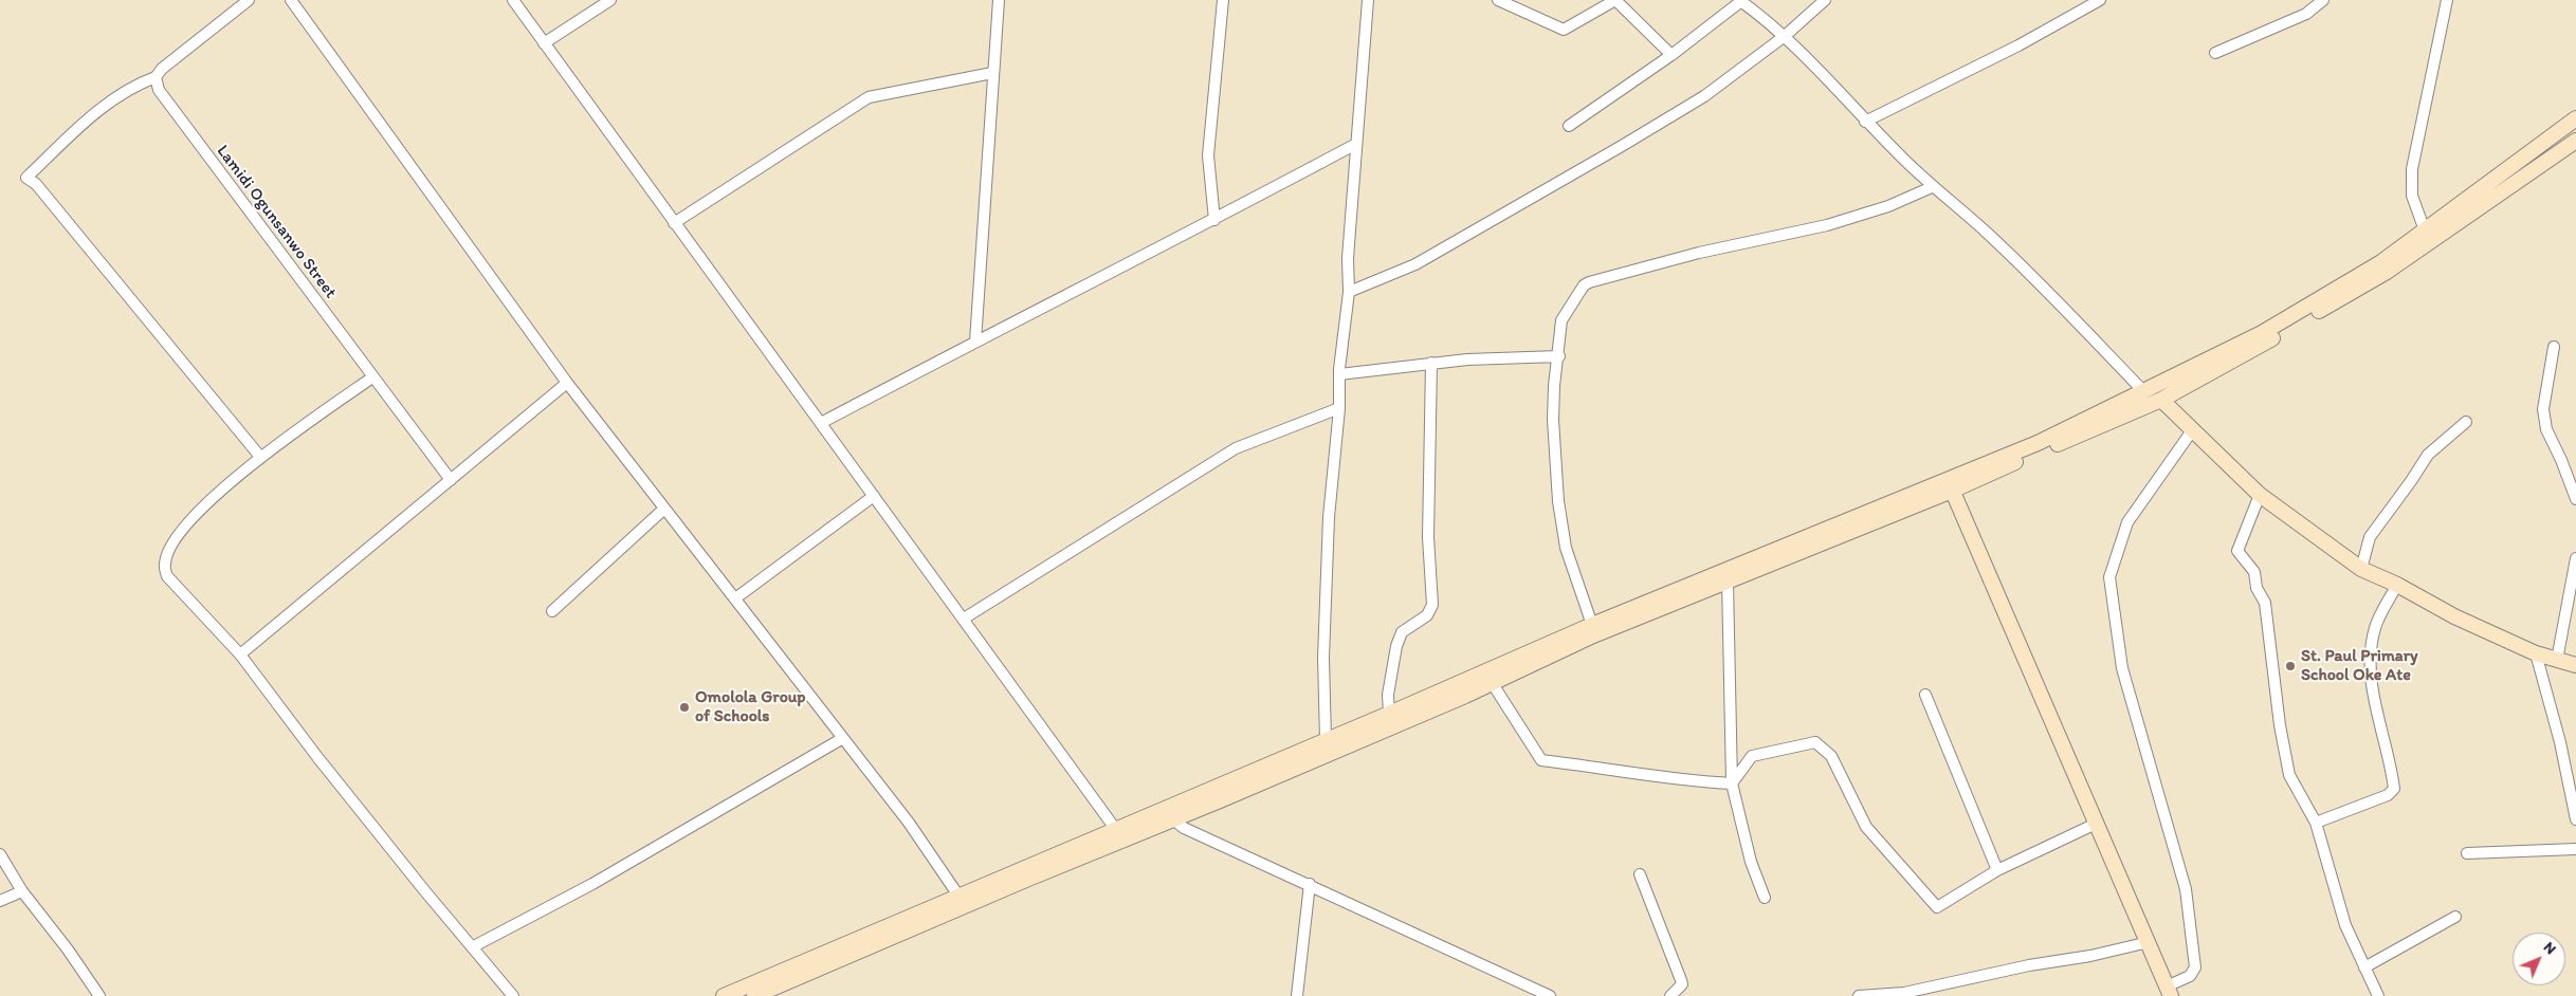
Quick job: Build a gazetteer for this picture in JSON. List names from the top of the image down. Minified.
{"streets":{"street":["Lamidi Ogunsanwo Street"]},"places":["St. Paul Primary School Oke Ate","Omolola Group of Schools"],"north":"top right"}
